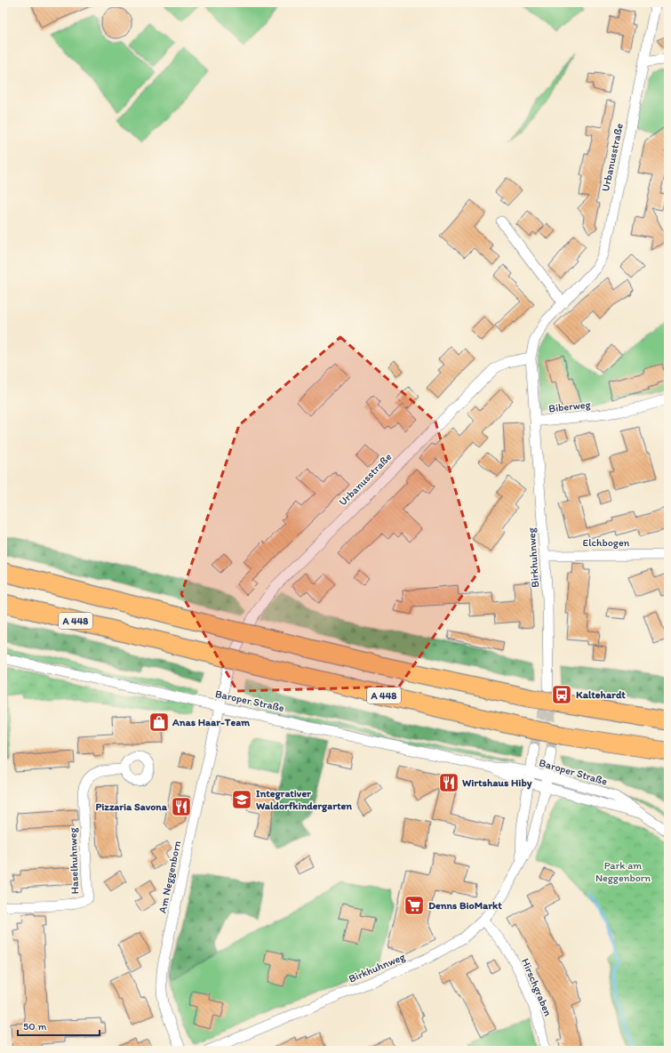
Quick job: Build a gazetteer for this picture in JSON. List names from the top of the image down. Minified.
{"streets":{"highway":["A 448"],"street":["Urbanusstraße","Biberweg","Elchbogen","Birkhuhnweg","Baroper Straße","Haselhuhnweg","Am Neggenborn","Hirschgraben"]},"crossings":[["Urbanusstraße","Biberweg"],["Urbanusstraße","Baroper Straße"],["Urbanusstraße","Am Neggenborn"],["Biberweg","Birkhuhnweg"],["Elchbogen","Birkhuhnweg"],["Birkhuhnweg","Baroper Straße"],["Birkhuhnweg","Hirschgraben"],["Baroper Straße","Am Neggenborn"]],"parks":["Park am Neggenborn"],"places":{"bus stop":["Kaltehardt"],"shop":["Anas Haar-Team"],"restaurant":["Wirtshaus Hiby","Pizzaria Savona"],"school or university":["Integrativer Waldorfkindergarten"],"supermarket":["Denns BioMarkt"]},"scale_bar":"50 m"}
